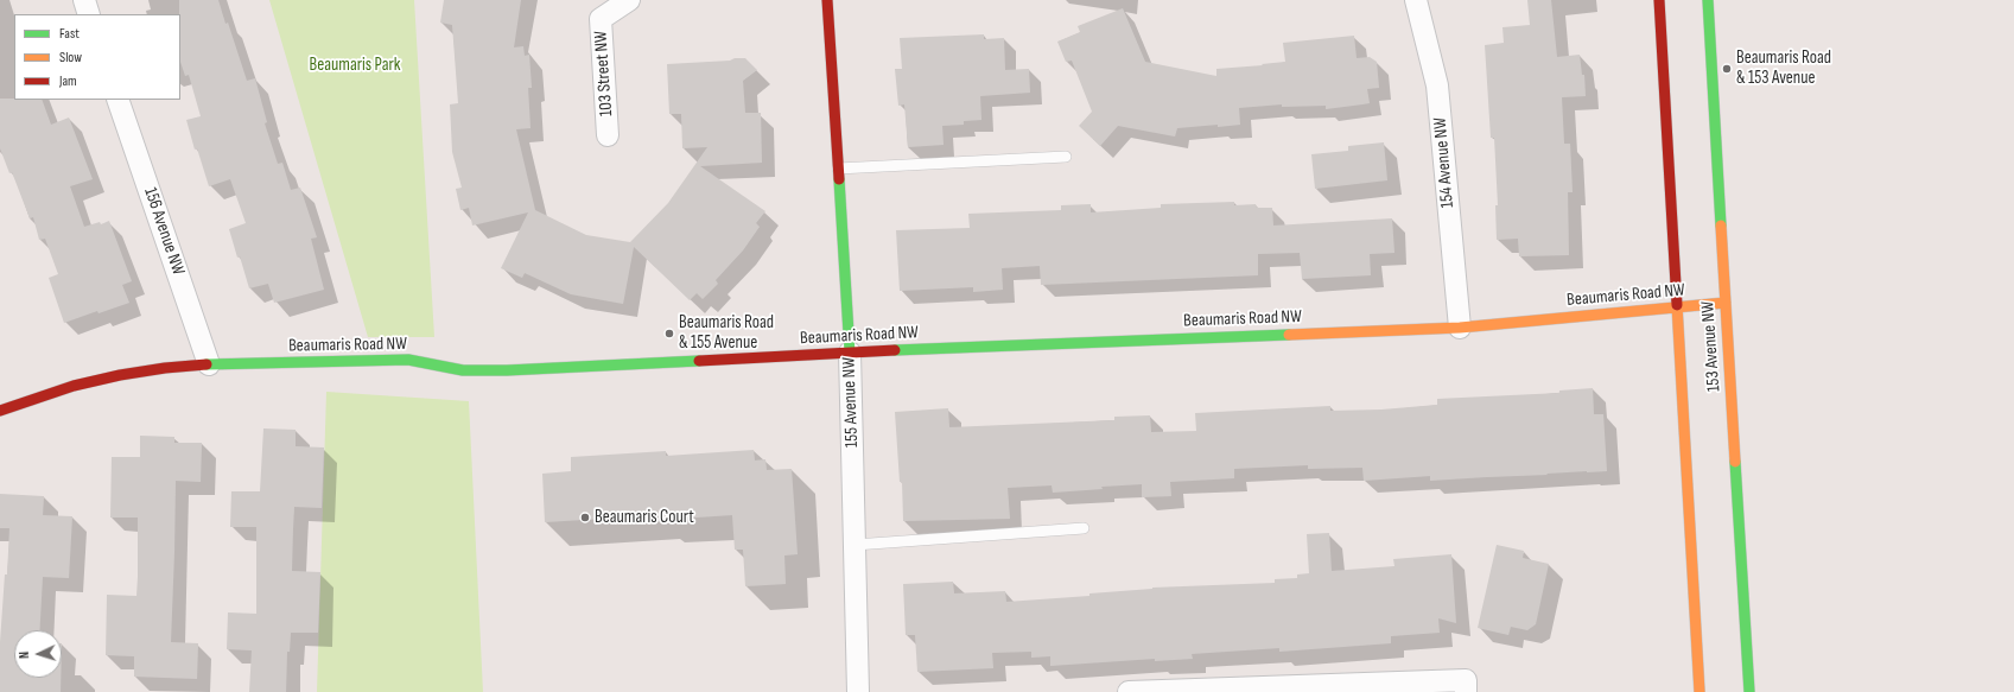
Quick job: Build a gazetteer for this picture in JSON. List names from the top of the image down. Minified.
{"streets":{"street":["103 Street NW","154 Avenue NW","156 Avenue NW","Beaumaris Road NW","153 Avenue NW","155 Avenue NW"]},"crossings":[["154 Avenue NW","Beaumaris Road NW"],["156 Avenue NW","Beaumaris Road NW"],["Beaumaris Road NW","153 Avenue NW"],["Beaumaris Road NW","155 Avenue NW"]],"parks":["Beaumaris Park"],"places":["Beaumaris Road & 153 Avenue","Beaumaris Road & 155 Avenue","Beaumaris Court"],"legend":["Fast","Slow","Jam"],"north":"left"}
